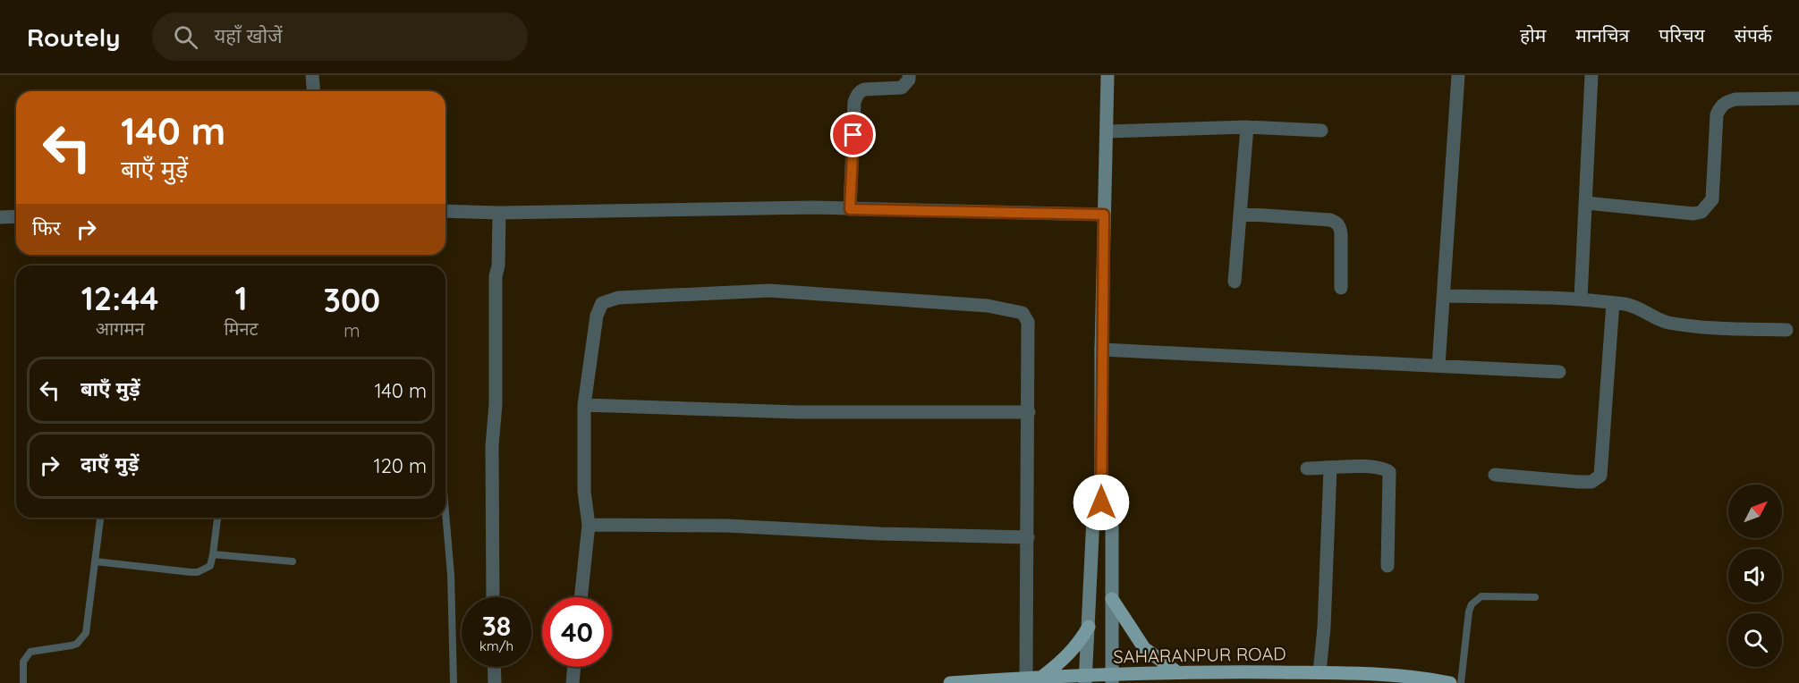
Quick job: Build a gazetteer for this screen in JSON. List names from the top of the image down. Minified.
{"streets":{"main road":["SAHARANPUR ROAD"]},"north":"top right","page":{"header":"Routely","search":"यहाँ खोजें","nav":["होम","मानचित्र","परिचय","संपर्क"],"turn":["140 m","बाएँ मुड़ें"],"then":"फिर","eta":["12:44","आगमन","1","मिनट","300","m"],"list":[{"name":"बाएँ मुड़ें","value":"140 m"},{"name":"दाएँ मुड़ें","value":"120 m"}],"speed":"38 km/h","limit":"40"}}
